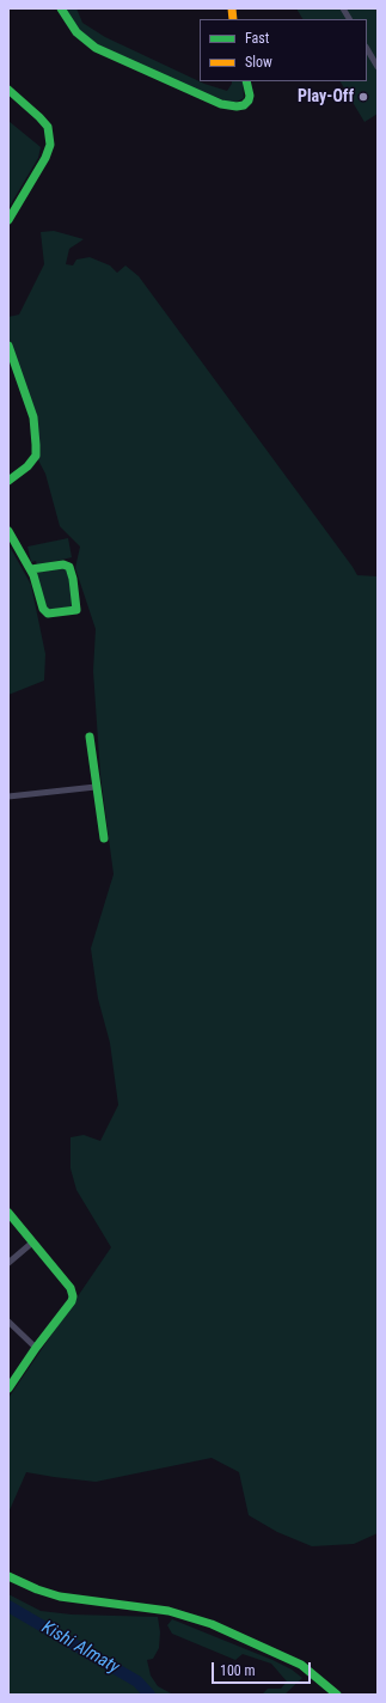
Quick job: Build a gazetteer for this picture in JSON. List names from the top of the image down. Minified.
{"water":["Kіshі Almaty"],"places":["Play-Off"],"legend":["Fast","Slow"],"scale_bar":"100 m"}
